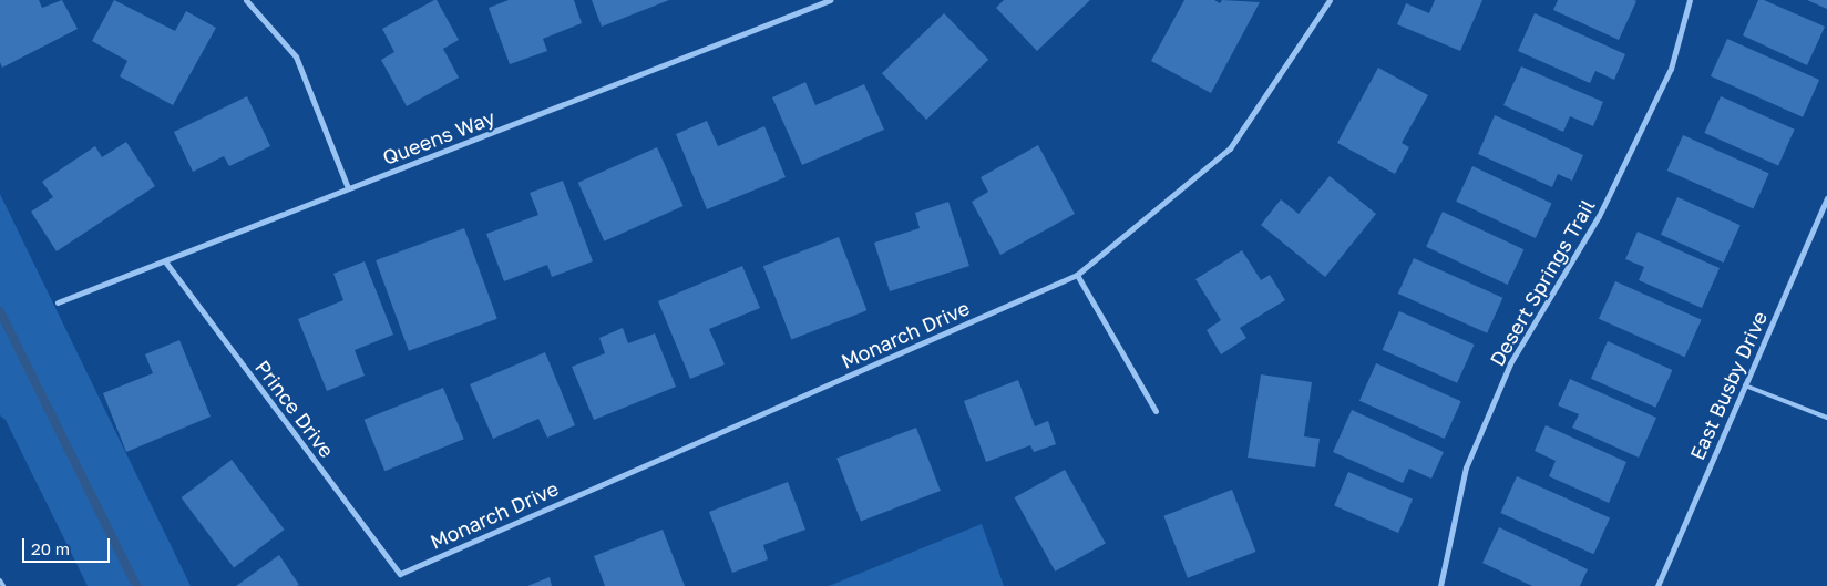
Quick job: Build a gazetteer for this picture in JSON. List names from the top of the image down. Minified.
{"streets":{"street":["Queens Way","Desert Springs Trail","Monarch Drive","East Busby Drive","Prince Drive"]},"crossings":[["Queens Way","Prince Drive"],["Monarch Drive","Prince Drive"]],"scale_bar":"20 m"}
